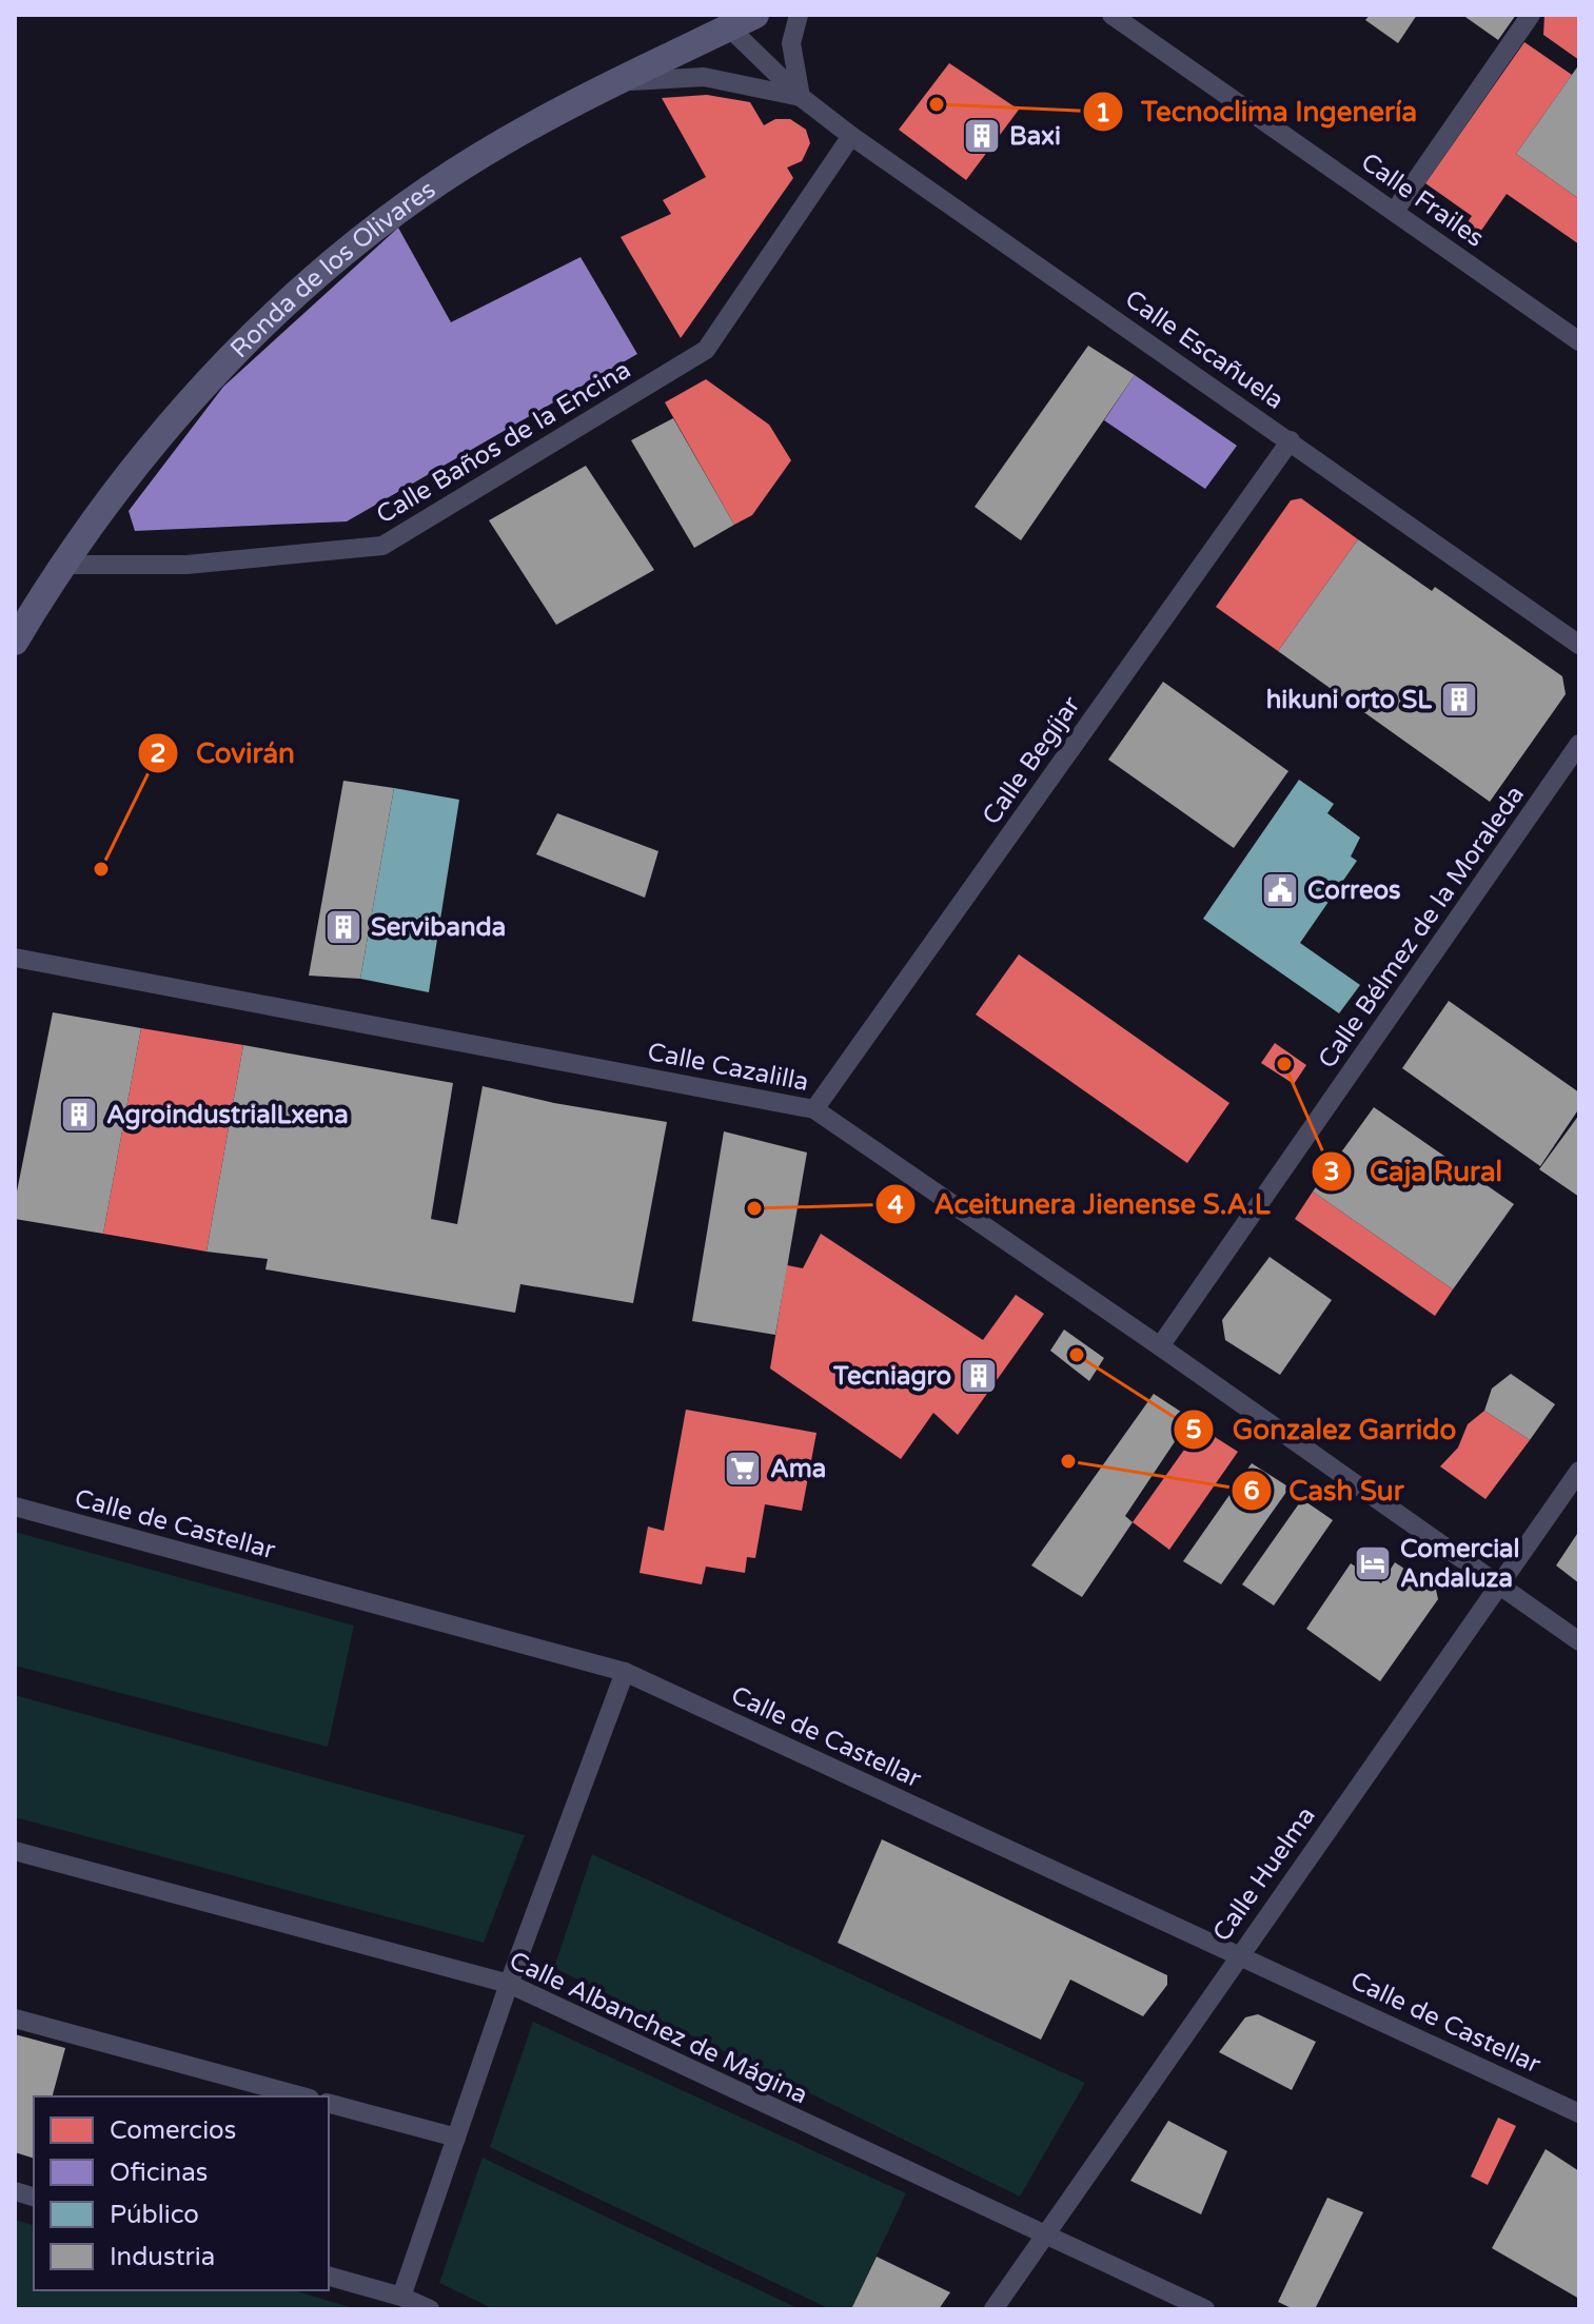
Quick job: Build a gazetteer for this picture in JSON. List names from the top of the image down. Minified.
{"streets":{"main road":["Ronda de los Olivares"],"street":["Calle Frailes","Calle Escañuela","Calle Baños de la Encina","Calle Begíjar","Calle Bélmez de la Moraleda","Calle Cazalilla","Calle de Castellar","Calle Huelma","Calle Albanchez de Mágina"]},"crossings":[["Ronda de los Olivares","Calle Escañuela"],["Ronda de los Olivares","Calle Baños de la Encina"],["Calle Escañuela","Calle Baños de la Encina"],["Calle Escañuela","Calle Begíjar"],["Calle Begíjar","Calle Cazalilla"],["Calle Bélmez de la Moraleda","Calle Cazalilla"],["Calle Cazalilla","Calle Huelma"],["Calle de Castellar","Calle Huelma"],["Calle Huelma","Calle Albanchez de Mágina"]],"places":{"other":["Tecnoclima Ingenería","Covirán","Caja Rural","Aceitunera Jienense S.A.L","Gonzalez Garrido","Cash Sur"],"building":["Baxi","hikuni orto SL","Servibanda","AgroindustrialLxena","Tecniagro"],"public building":["Correos"],"supermarket":["Ama"],"hotel":["Comercial Andaluza"]},"legend":["Comercios","Oficinas","Público","Industria"]}
